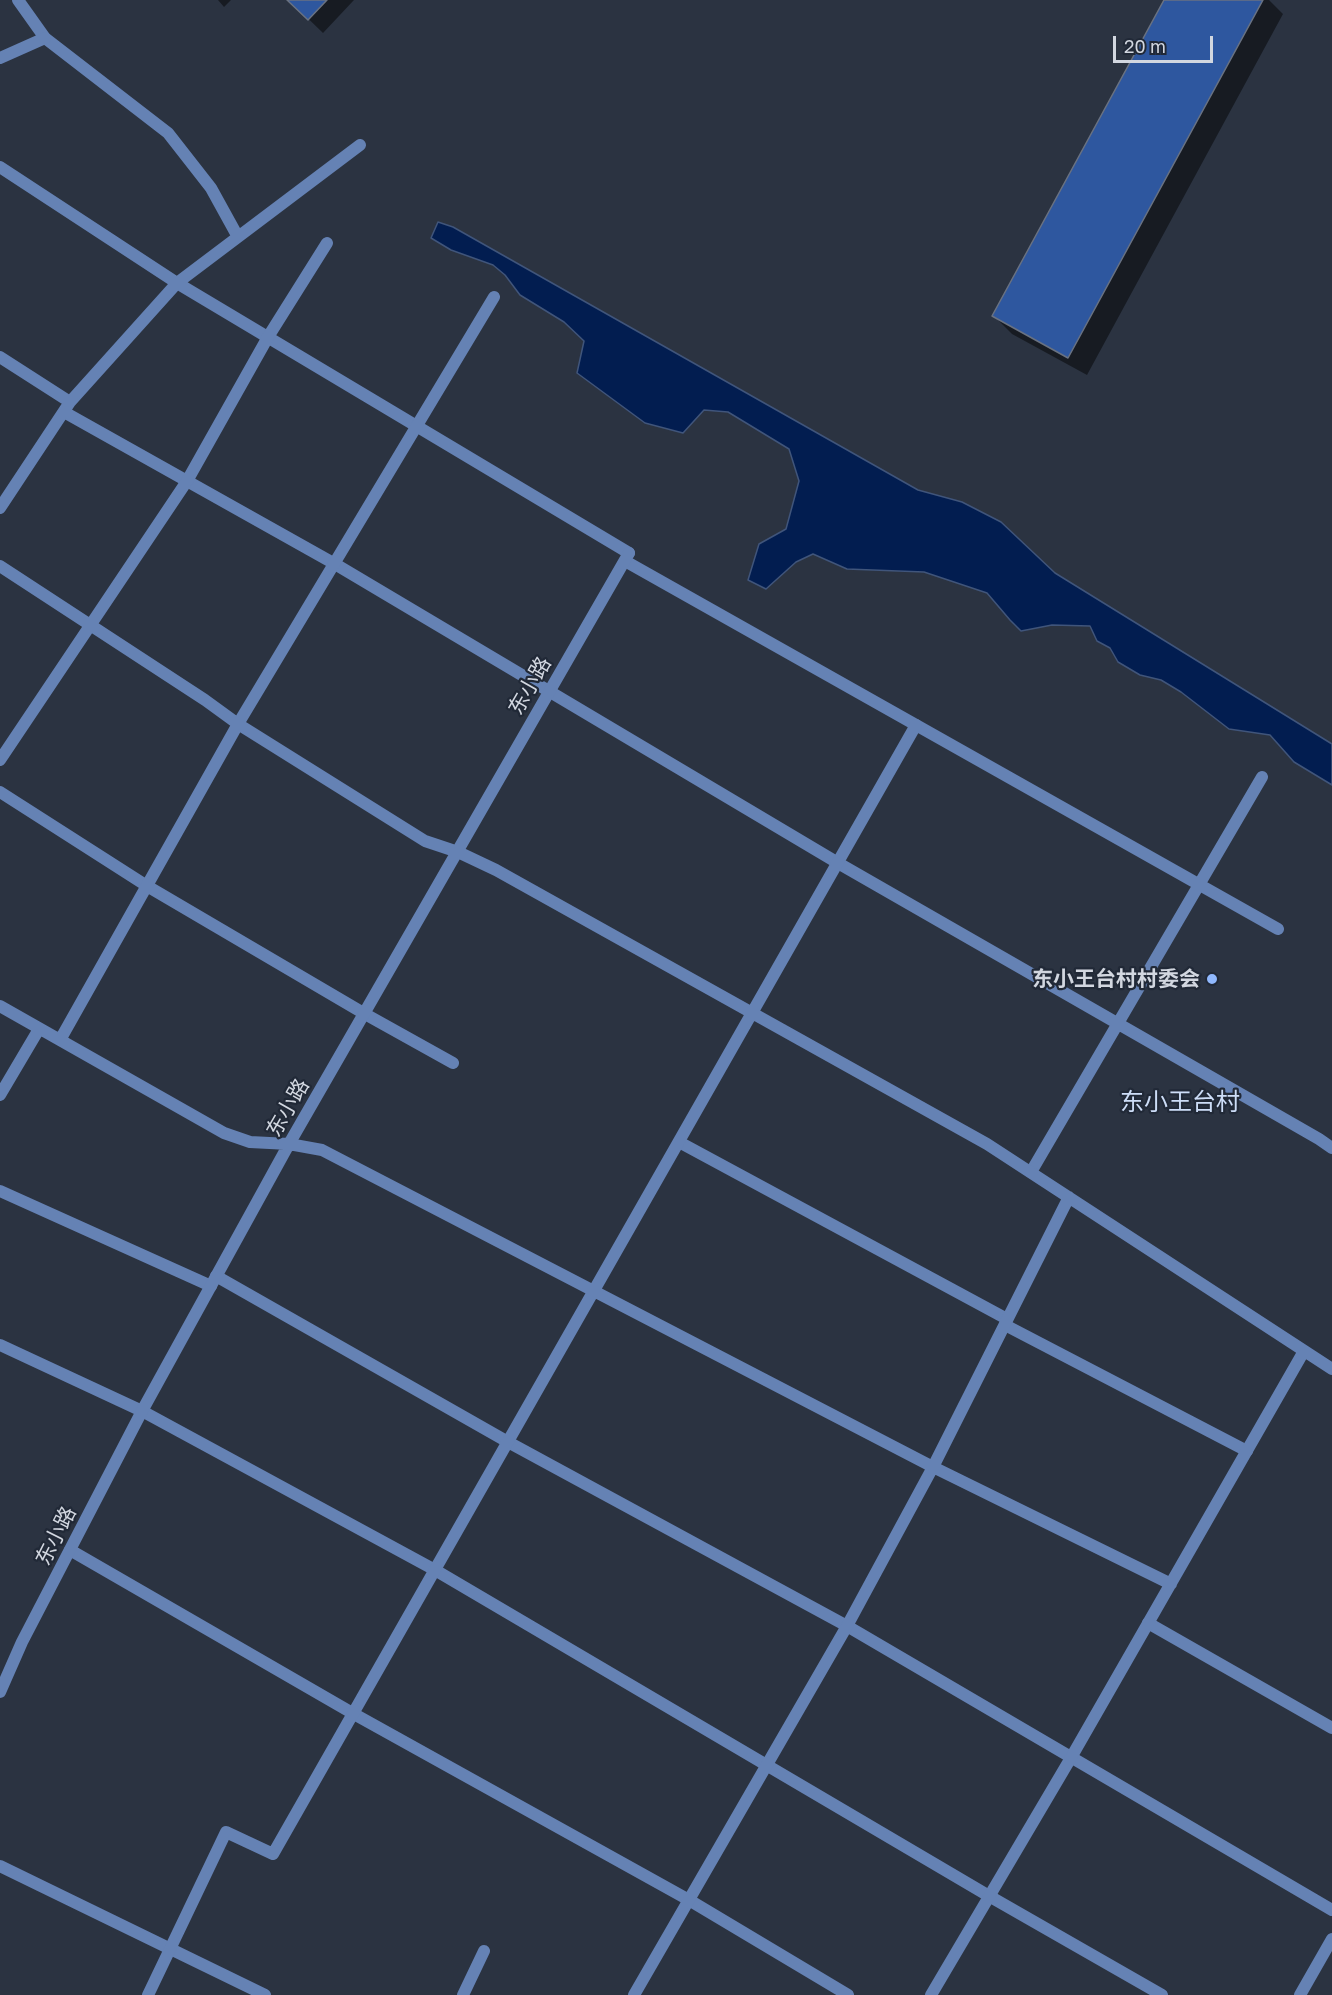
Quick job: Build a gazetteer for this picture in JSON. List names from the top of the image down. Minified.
{"streets":{"street":["东小路"]},"districts":["东小王台村"],"places":["东小王台村村委会"],"scale_bar":"20 m"}
